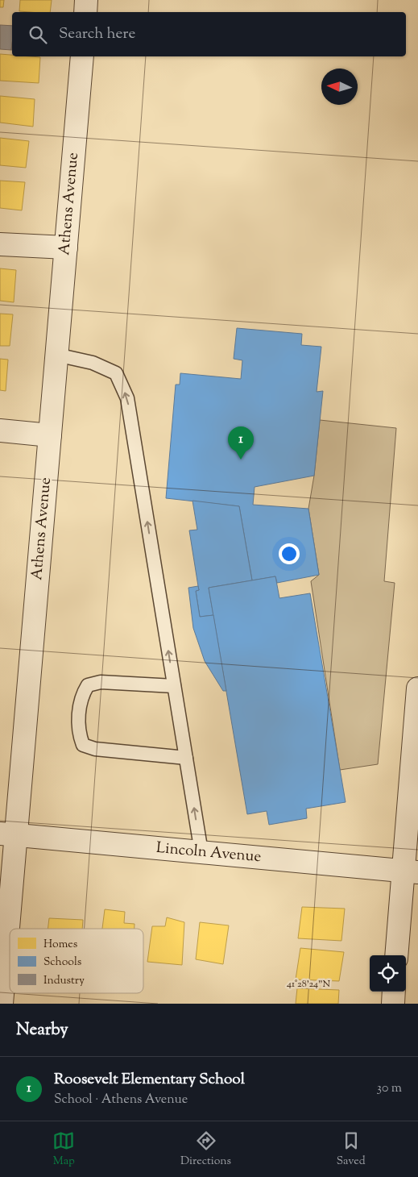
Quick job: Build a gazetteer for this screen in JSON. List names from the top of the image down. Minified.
{"streets":{"street":["Athens Avenue","Lincoln Avenue"]},"crossings":[["Athens Avenue","Lincoln Avenue"]],"legend":["Homes","Schools","Industry"],"north":"left","page":{"search":"Search here","pins":"1","heading":"Nearby","list":[{"mark":"1","name":"Roosevelt Elementary School","note":"School · Athens Avenue","value":"30 m"}],"nav":["Map","Directions","Saved"]},"coordinates":["41°28'24\"N"]}
